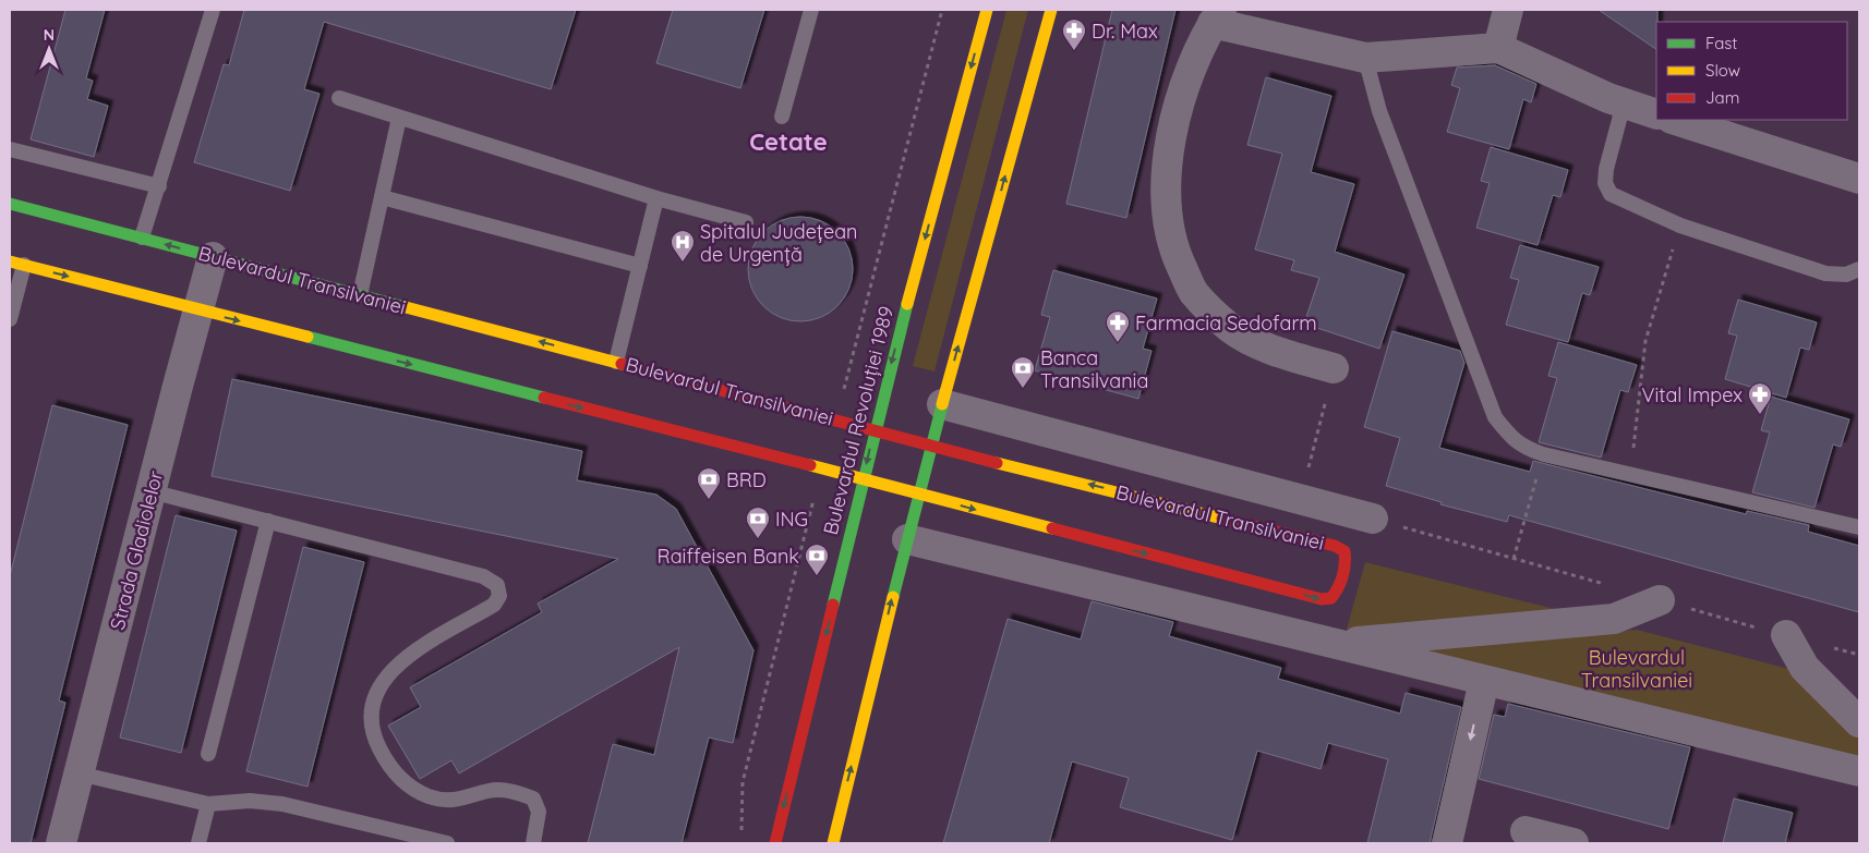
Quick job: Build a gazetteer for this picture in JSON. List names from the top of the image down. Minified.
{"streets":{"street":["Bulevardul Transilvaniei","Bulevardul Revoluției 1989","Strada Gladiolelor"]},"crossings":[["Bulevardul Transilvaniei","Bulevardul Revoluției 1989"],["Bulevardul Transilvaniei","Strada Gladiolelor"]],"districts":["Cetate"],"parks":["Bulevardul Transilvaniei"],"places":{"pharmacy":["Dr. Max","Farmacia Sedofarm","Vital Impex"],"hospital":["Spitalul Județean de Urgență"],"bank":["Banca Transilvania","BRD","ING","Raiffeisen Bank"]},"legend":["Fast","Slow","Jam"],"north":"top"}
